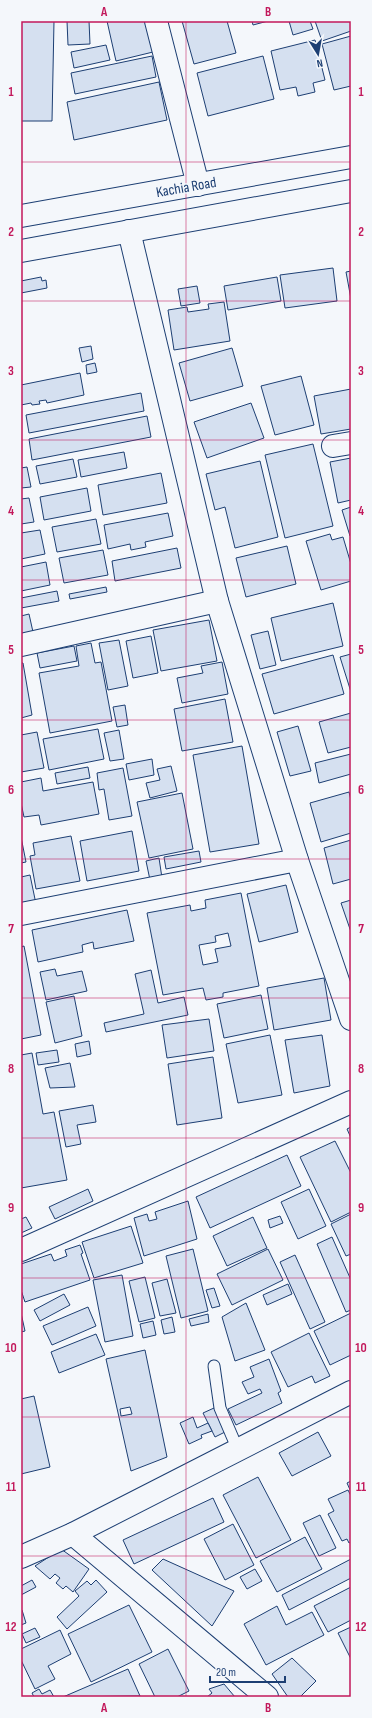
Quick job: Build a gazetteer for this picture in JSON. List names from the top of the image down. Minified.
{"streets":{"main road":["Kachia Road"]},"scale_bar":"20 m","north":"bottom","grid":{"columns":["A","B"],"rows":["1","2","3","4","5","6","7","8","9","10","11","12"]}}
